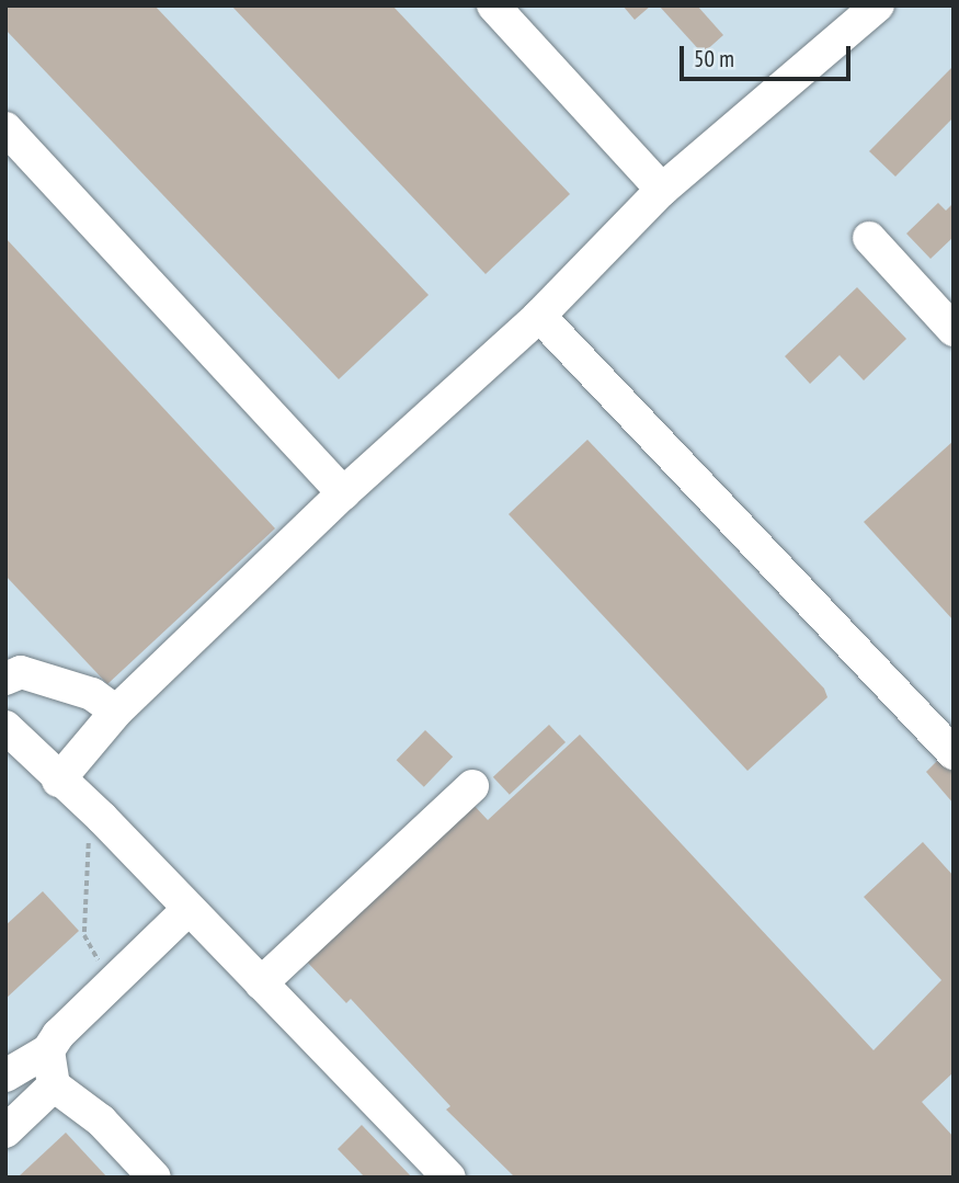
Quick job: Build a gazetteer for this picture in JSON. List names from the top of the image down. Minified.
{"scale_bar":"50 m"}
